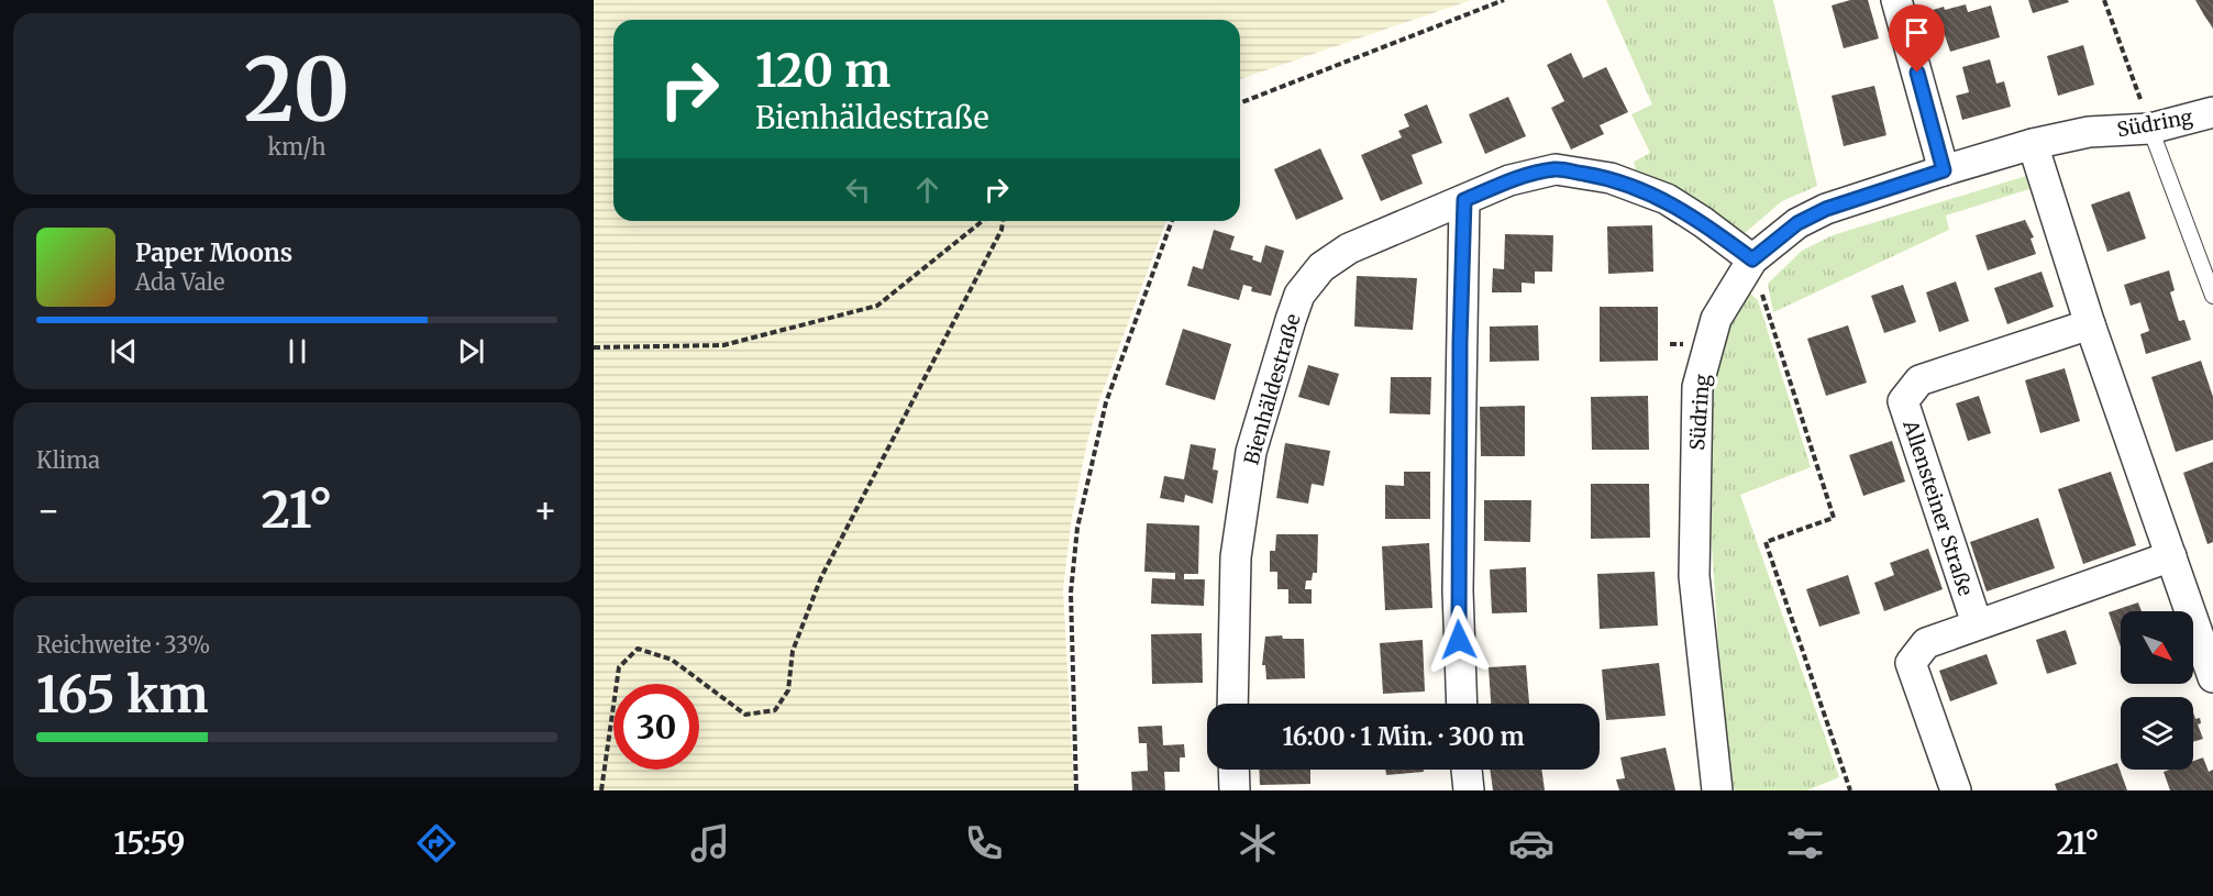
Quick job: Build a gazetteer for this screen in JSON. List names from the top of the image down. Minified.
{"streets":{"street":["Südring","Bienhäldestraße","Allensteiner Straße"]},"crossings":[["Südring","Bienhäldestraße"]],"north":"bottom right","page":{"tile":[["20","km/h"],"Klima",["Reichweite · 33%","165 km"]],"turn":["120 m","Bienhäldestraße"],"song":["Paper Moons","Ada Vale"],"heat":["−","21°","+"],"limit":"30","trip":"16:00 · 1 Min. · 300 m","tabs":["15:59","21°"]}}
